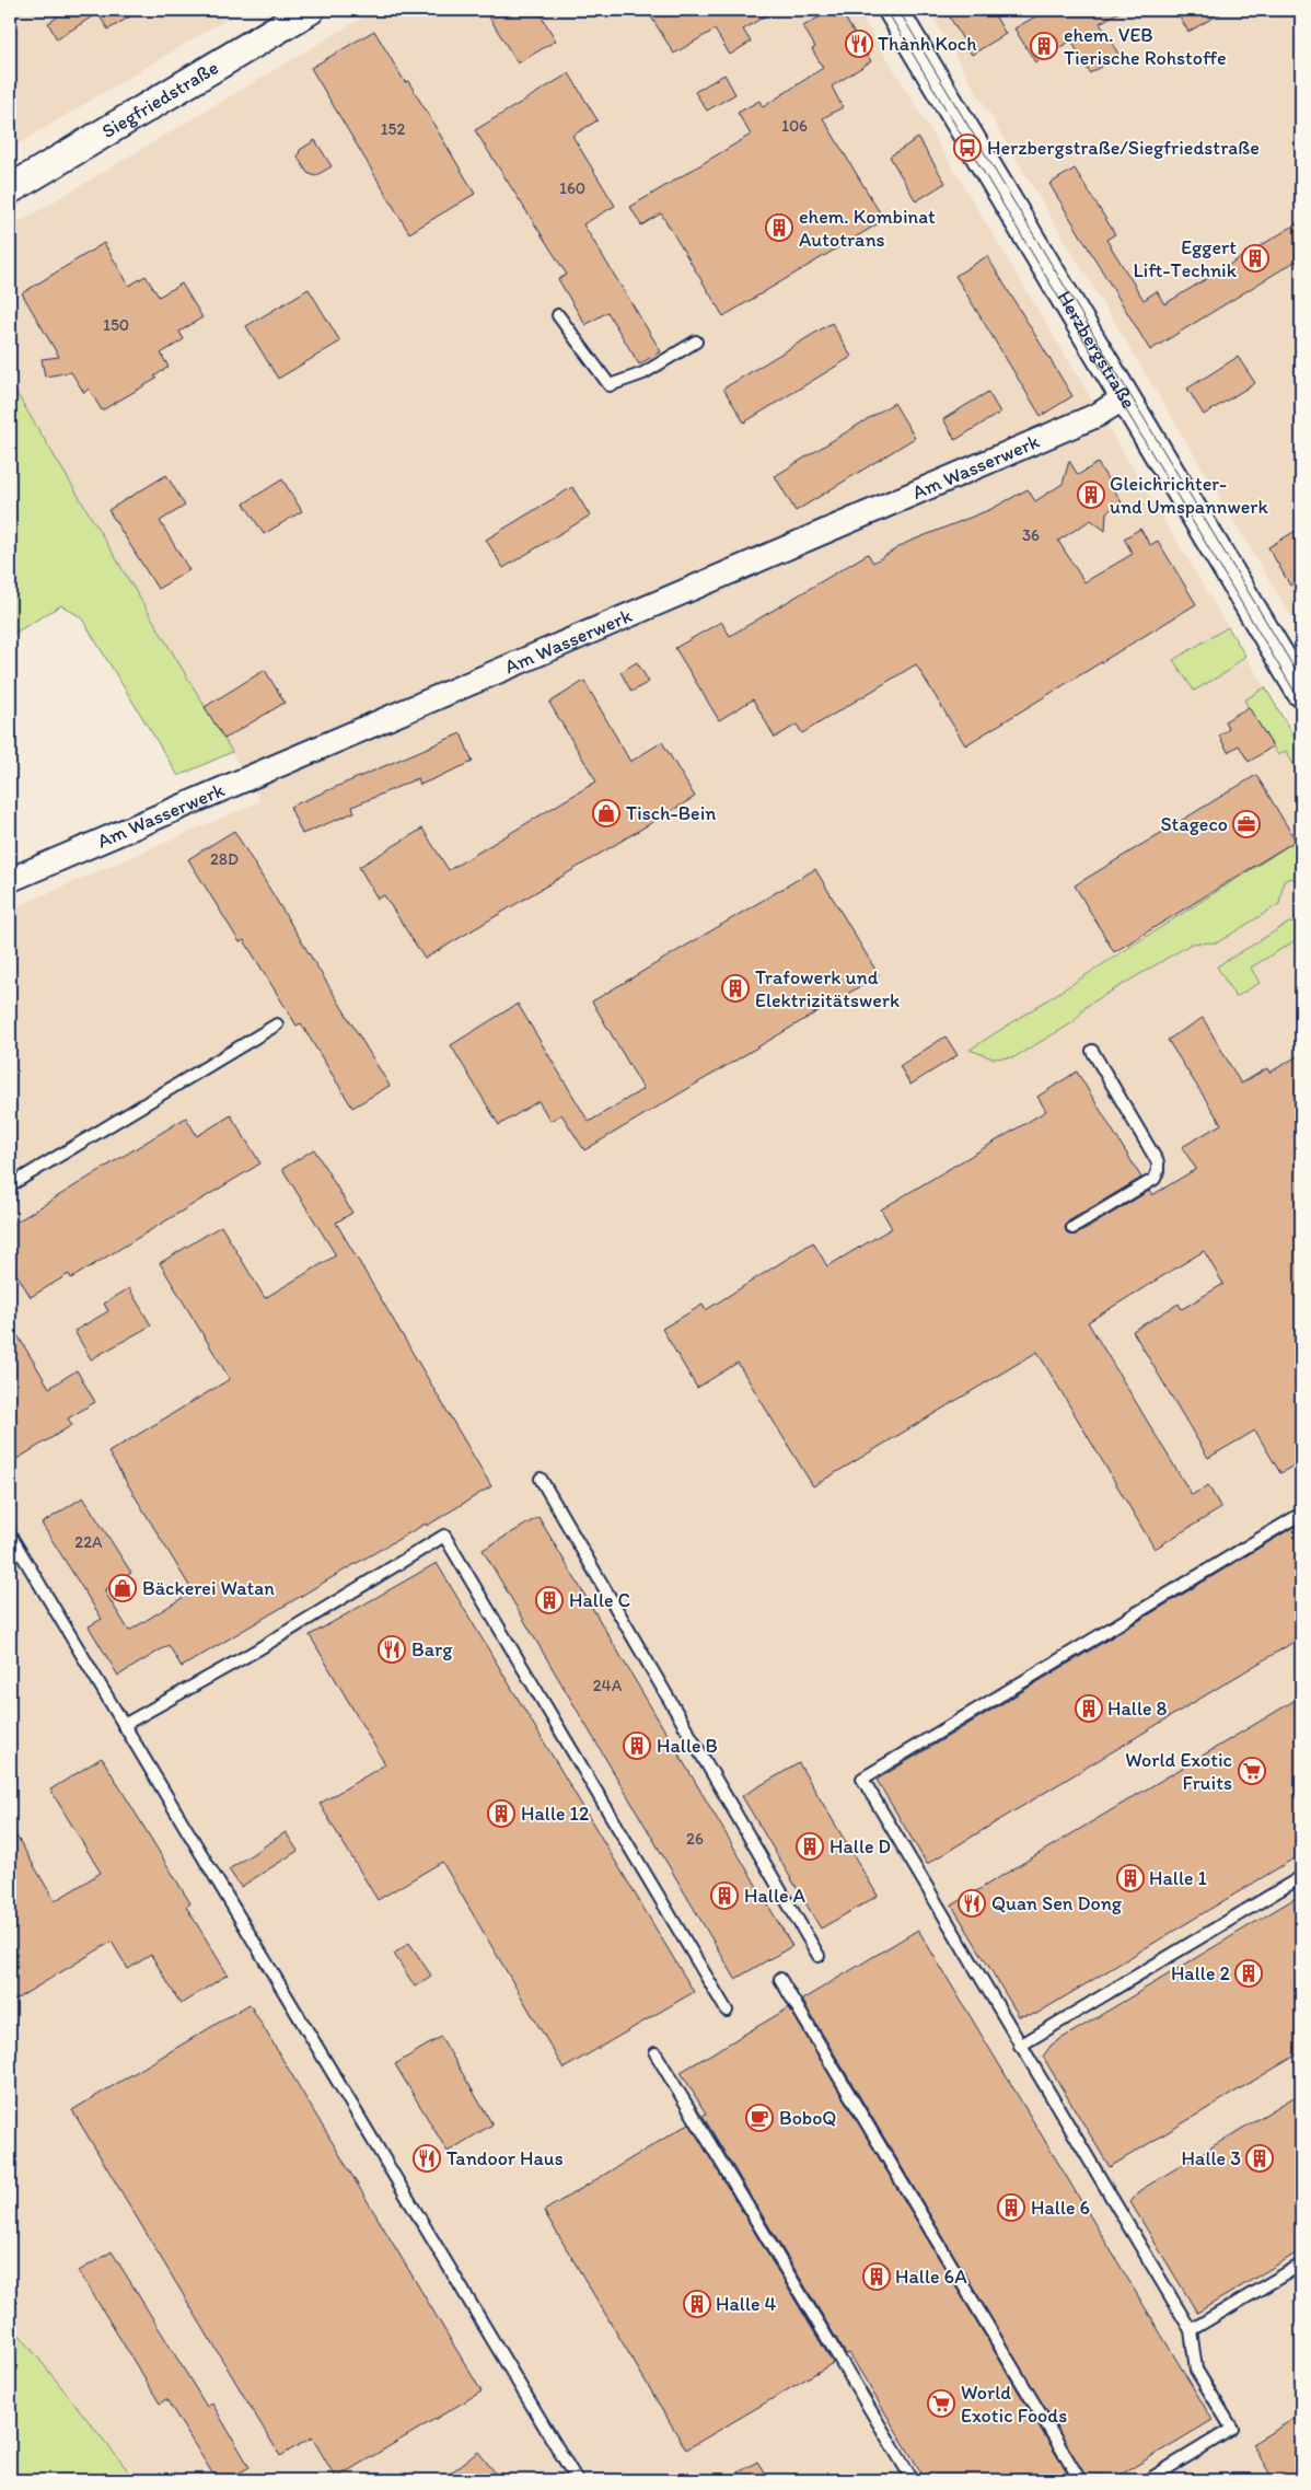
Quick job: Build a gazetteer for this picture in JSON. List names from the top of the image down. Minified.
{"streets":{"street":["Siegfriedstraße","Herzbergstraße","Am Wasserwerk"]},"crossings":[["Herzbergstraße","Am Wasserwerk"]],"places":{"restaurant":["Thành Koch","Barg","Quan Sen Dong","Tandoor Haus"],"building":["ehem. VEB Tierische Rohstoffe","ehem. Kombinat Autotrans","Eggert Lift-Technik","Gleichrichter- und Umspannwerk","Trafowerk und Elektrizitätswerk","Halle C","Halle 8","Halle B","Halle 12","Halle D","Halle 1","Halle A","Halle 2","Halle 3","Halle 6","Halle 6A","Halle 4"],"bus stop":["Herzbergstraße/Siegfriedstraße"],"shop":["Tisch-Bein","Bäckerei Watan"],"office":["Stageco"],"supermarket":["World Exotic Fruits","World Exotic Foods"],"cafe":["BoboQ"]},"house_numbers":["106","152","160","150","36","28D","22A","24A","26"]}
